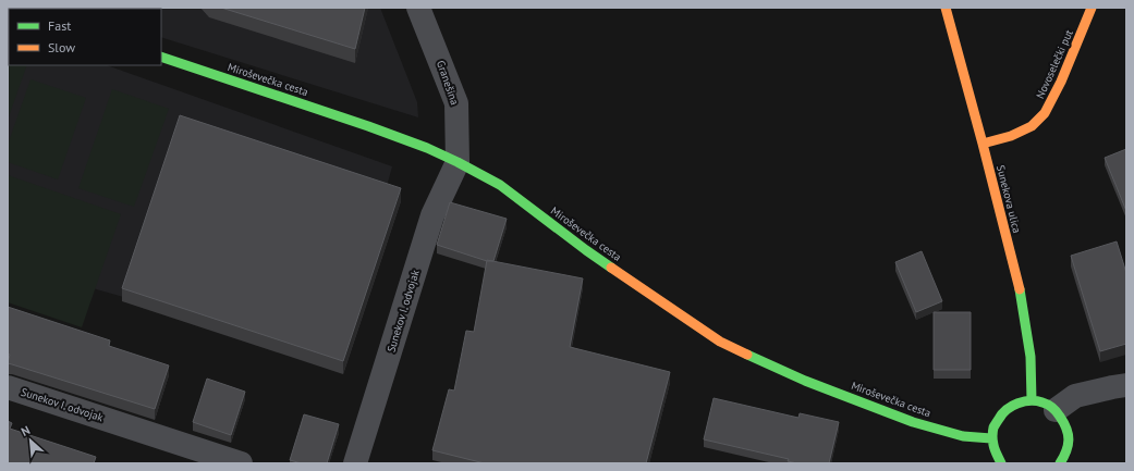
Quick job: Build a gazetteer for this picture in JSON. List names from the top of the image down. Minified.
{"streets":{"main road":["Novoselečki put","Miroševečka cesta","Sunekova ulica"],"street":["Granešina","Sunekov I. odvojak"]},"crossings":[["Novoselečki put","Sunekova ulica"],["Miroševečka cesta","Granešina"],["Miroševečka cesta","Sunekov I. odvojak"],["Granešina","Sunekov I. odvojak"]],"legend":["Fast","Slow"],"north":"top left"}
